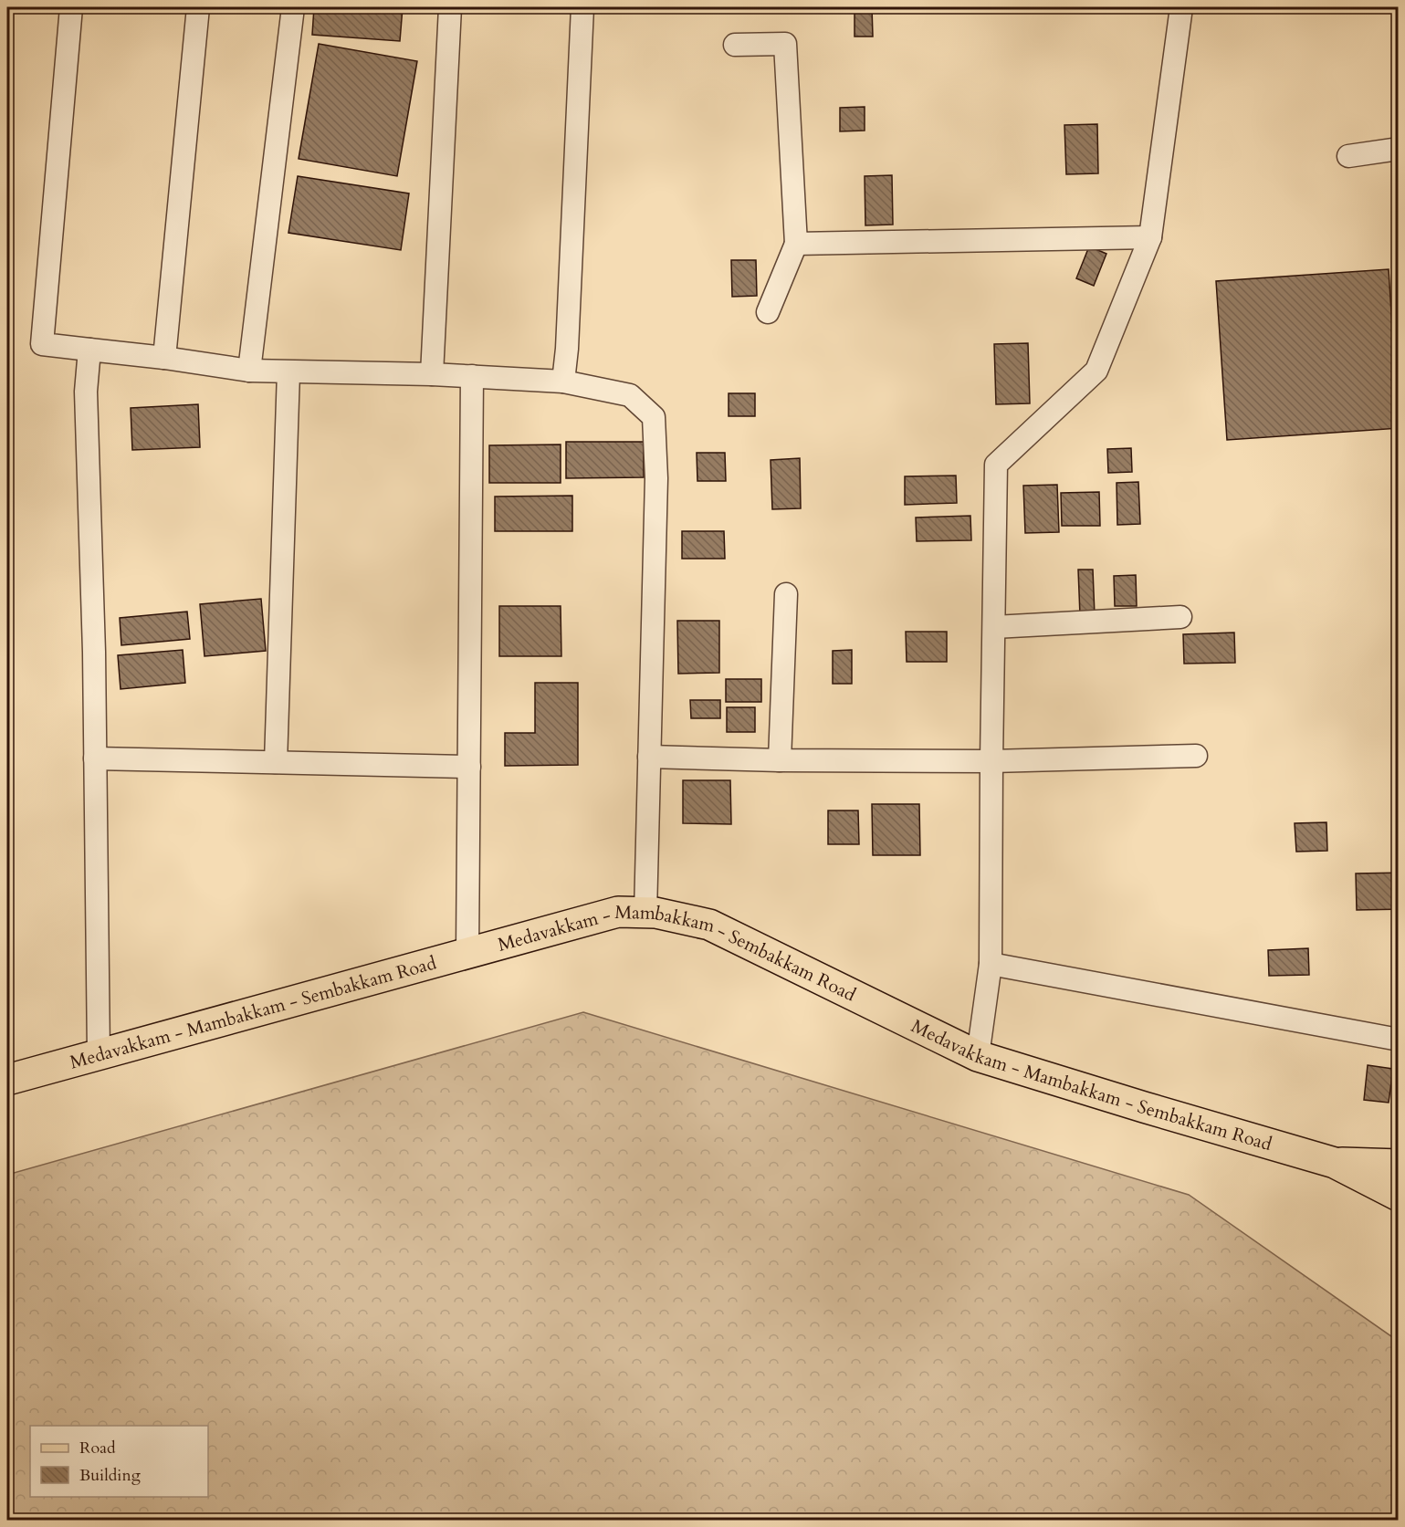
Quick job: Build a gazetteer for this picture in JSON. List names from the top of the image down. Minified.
{"streets":{"main road":["Medavakkam - Mambakkam - Sembakkam Road"]},"legend":["Road","Building"]}
